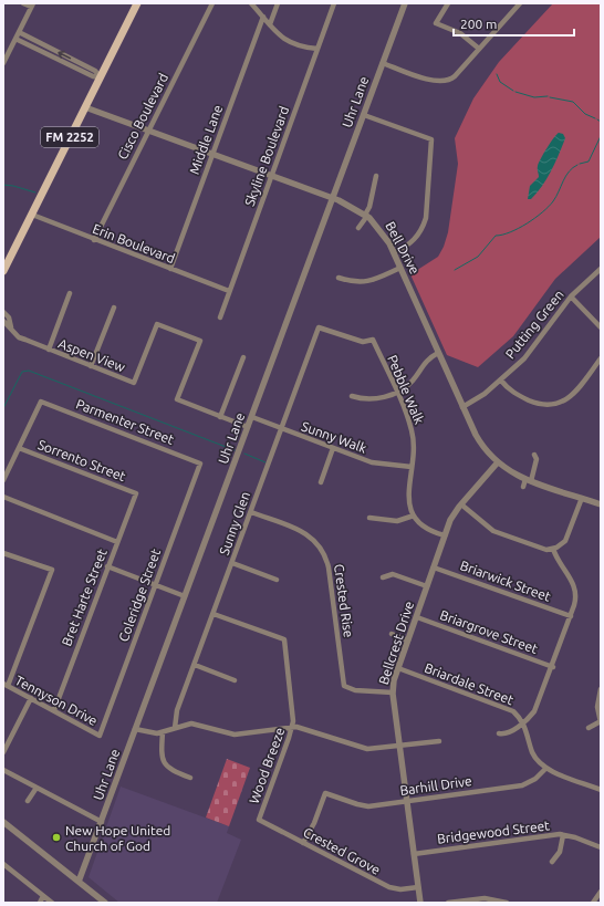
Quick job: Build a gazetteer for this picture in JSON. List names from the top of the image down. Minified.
{"streets":{"main road":["FM 2252"],"street":["Uhr Lane","Cisco Boulevard","Middle Lane","Skyline Boulevard","Erin Boulevard","Bell Drive","Putting Green","Aspen View","Pebble Walk","Parmenter Street","Sunny Walk","Sorrento Street","Sunny Glen","Briarwick Street","Coleridge Street","Bret Harte Street","Crested Rise","Briargrove Street","Bellcrest Drive","Briardale Street","Tennyson Drive","Wood Breeze","Barhill Drive","Bridgewood Street","Crested Grove"]},"crossings":[["Uhr Lane","Bell Drive"],["Uhr Lane","Aspen View"],["Uhr Lane","Sunny Walk"],["Cisco Boulevard","Erin Boulevard"],["Cisco Boulevard","Bell Drive"],["FM 2252","Erin Boulevard"],["FM 2252","Bell Drive"],["Middle Lane","Erin Boulevard"],["Middle Lane","Bell Drive"],["Skyline Boulevard","Erin Boulevard"],["Skyline Boulevard","Bell Drive"],["Bell Drive","Putting Green"],["Bell Drive","Bellcrest Drive"],["Pebble Walk","Sunny Walk"],["Pebble Walk","Sunny Glen"],["Parmenter Street","Sorrento Street"],["Parmenter Street","Coleridge Street"],["Sunny Walk","Sunny Glen"],["Sorrento Street","Bret Harte Street"],["Sunny Glen","Crested Rise"],["Sunny Glen","Wood Breeze"],["Briarwick Street","Bellcrest Drive"],["Coleridge Street","Tennyson Drive"],["Bret Harte Street","Tennyson Drive"],["Crested Rise","Bellcrest Drive"],["Briargrove Street","Bellcrest Drive"],["Bellcrest Drive","Briardale Street"],["Bellcrest Drive","Barhill Drive"],["Bellcrest Drive","Bridgewood Street"],["Bellcrest Drive","Crested Grove"],["Briardale Street","Barhill Drive"],["Wood Breeze","Crested Grove"],["Barhill Drive","Crested Grove"]],"places":["New Hope United Church of God"],"scale_bar":"200 m"}
